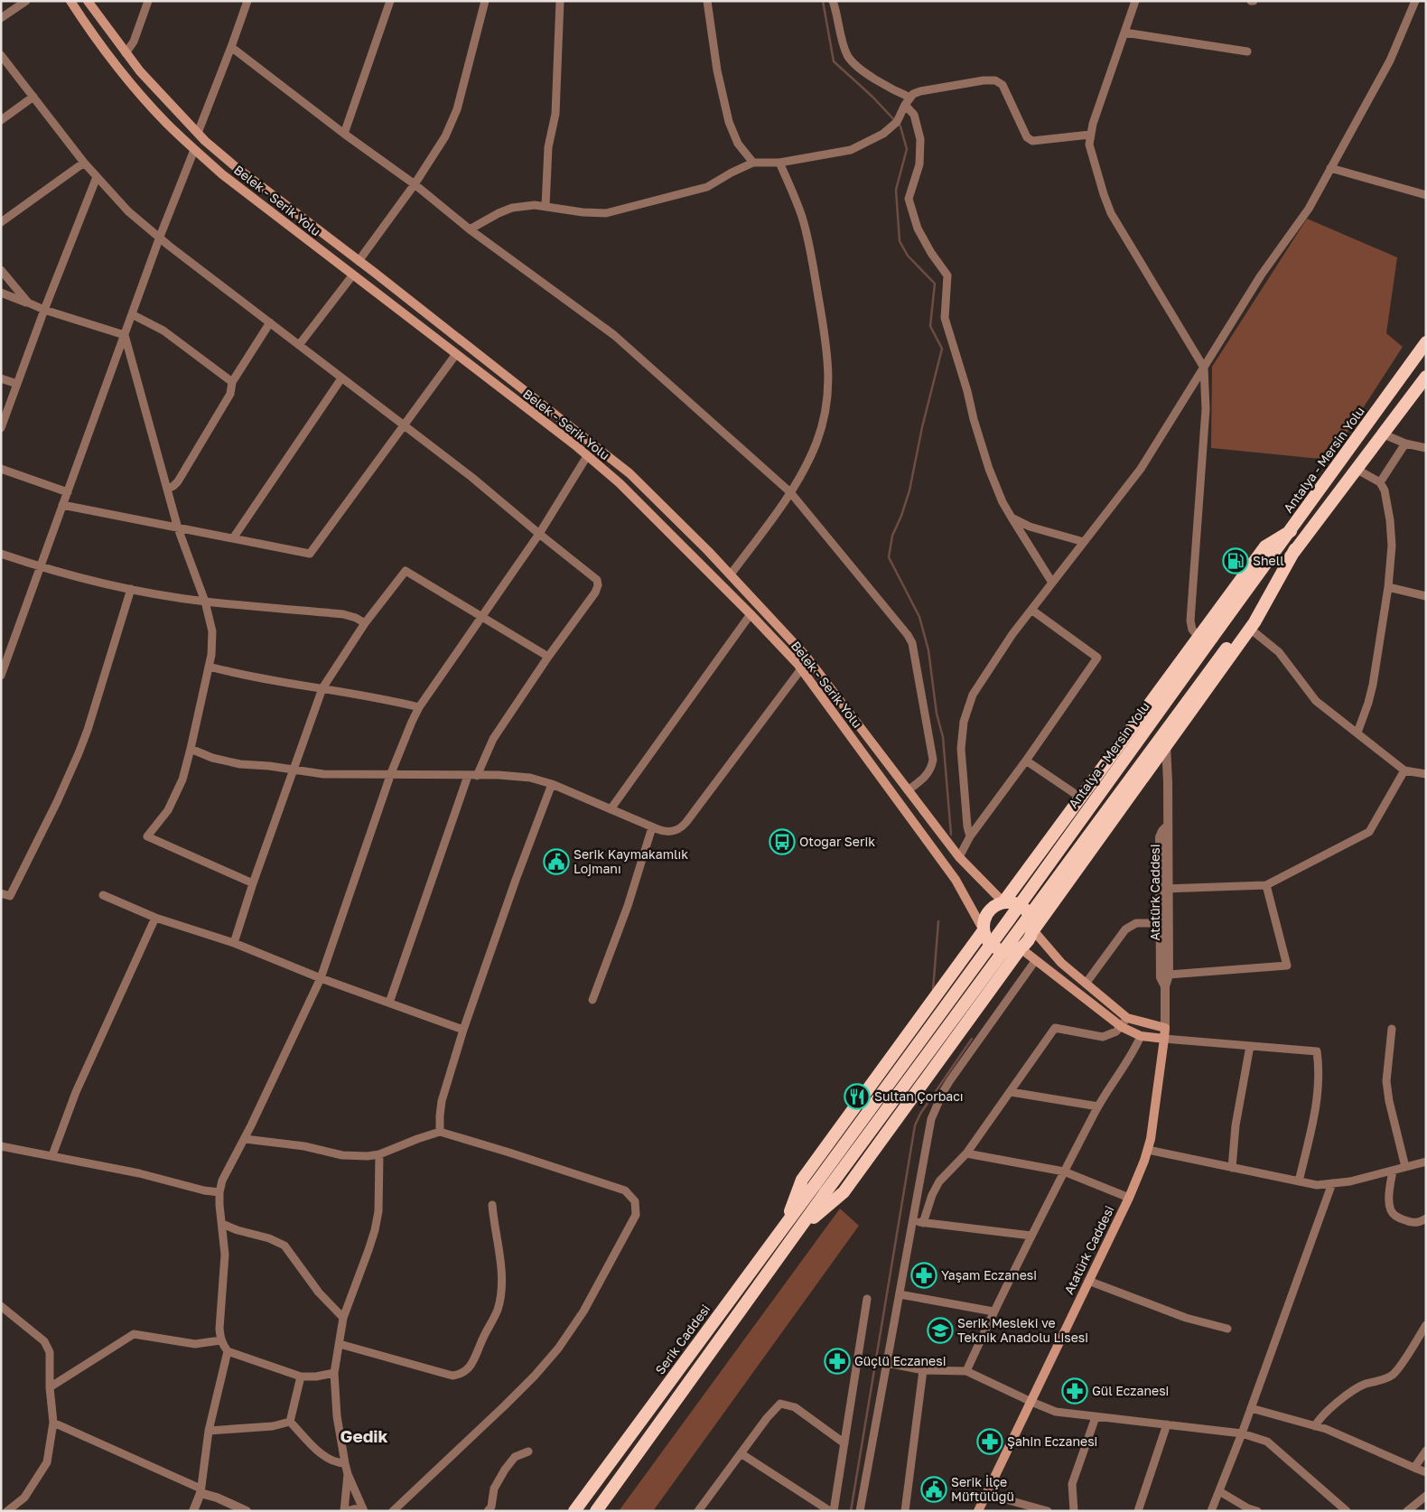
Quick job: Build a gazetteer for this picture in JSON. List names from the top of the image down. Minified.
{"streets":{"highway":["Antalya - Mersin Yolu","Serik Caddesi"],"main road":["Belek - Serik Yolu","Atatürk Caddesi"]},"crossings":[["Antalya - Mersin Yolu","Serik Caddesi"]],"districts":["Gedik"],"places":{"fuel station":["Shell"],"bus stop":["Otogar Serik"],"public building":["Serik Kaymakamlık Lojmanı","Serik İlçe Müftülüğü"],"restaurant":["Sultan Çorbacı"],"pharmacy":["Yaşam Eczanesi","Güçlü Eczanesi","Gül Eczanesi","Şahin Eczanesi"],"school or university":["Serik Mesleki ve Teknik Anadolu Lisesi"]}}
